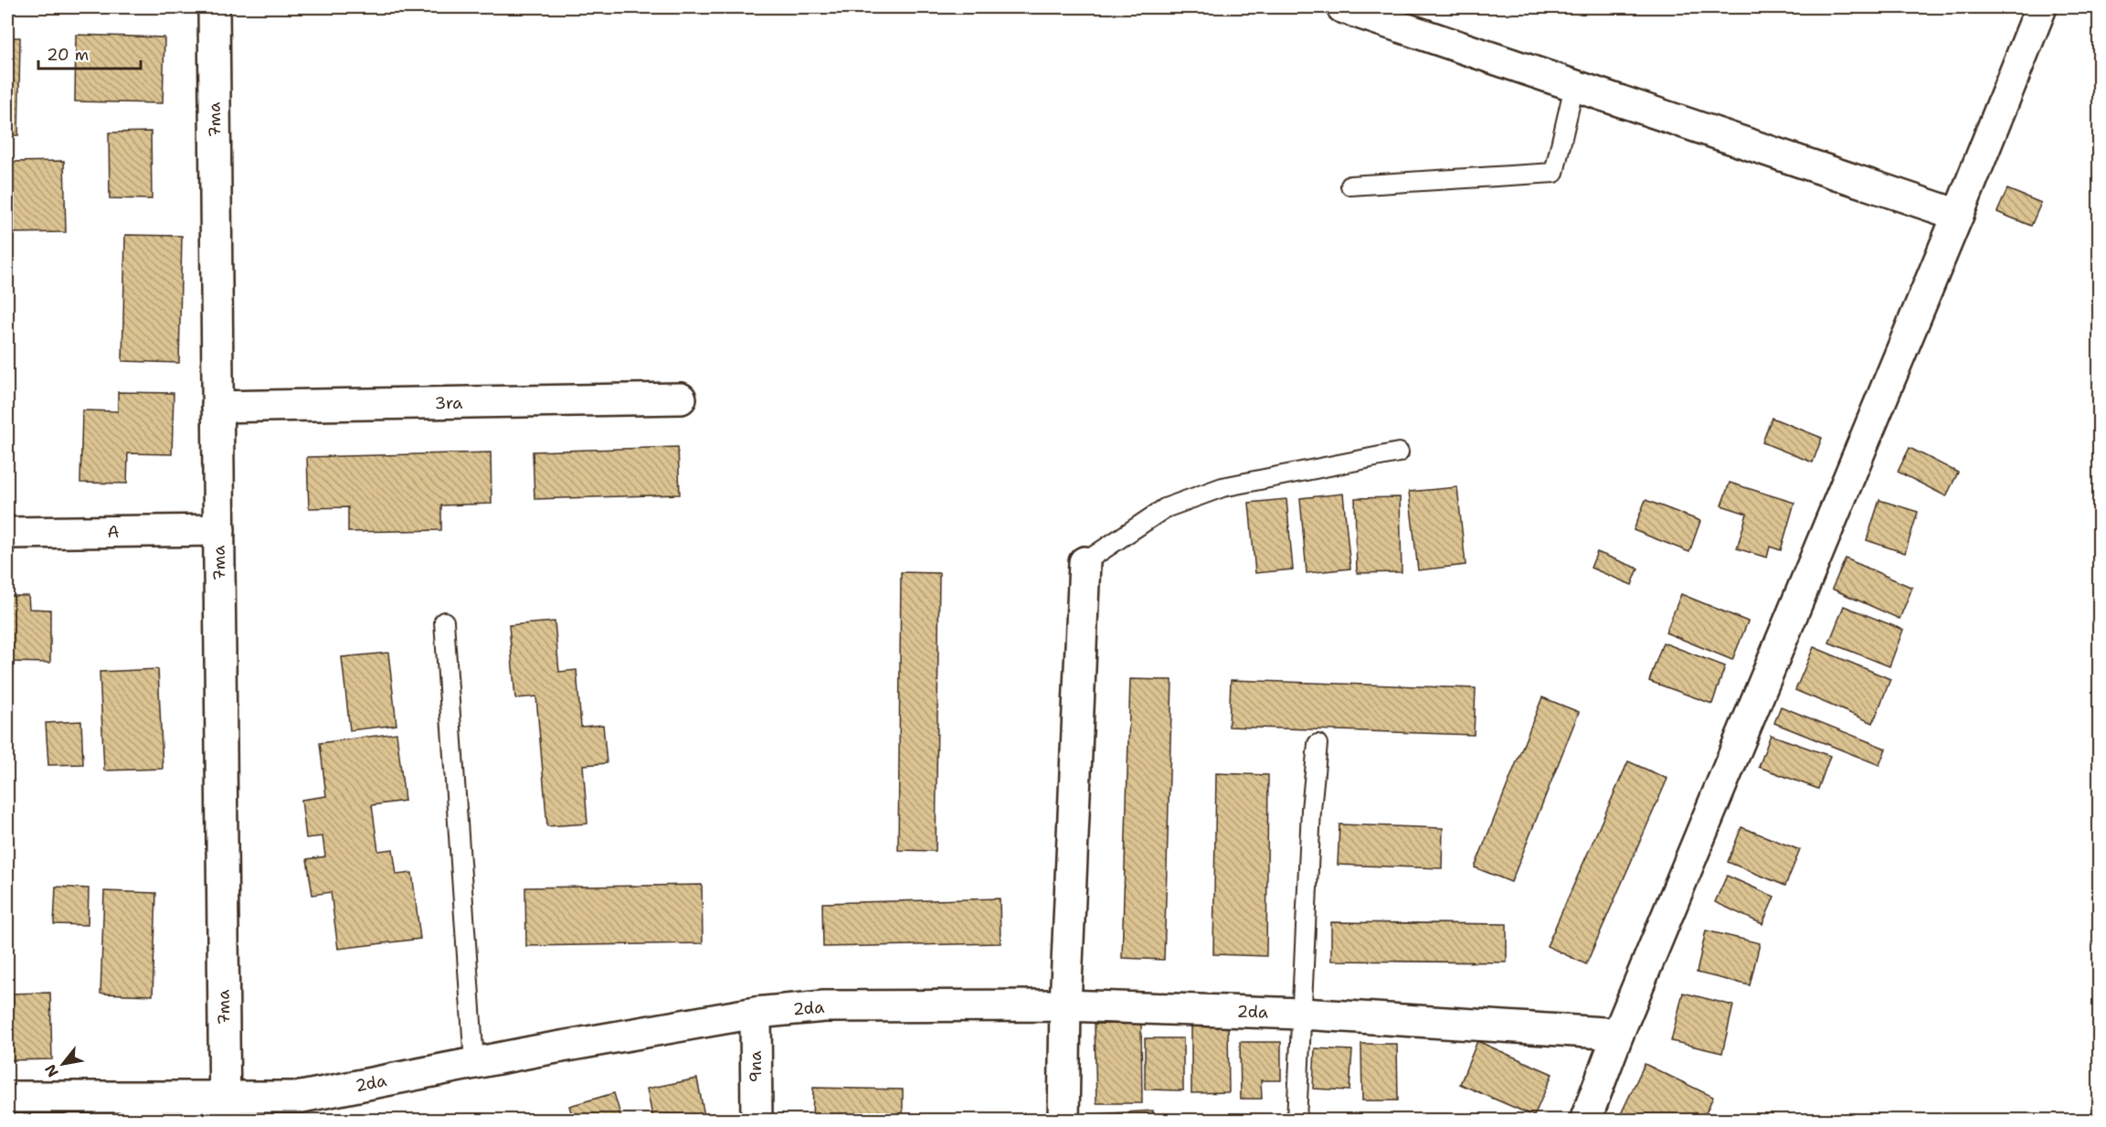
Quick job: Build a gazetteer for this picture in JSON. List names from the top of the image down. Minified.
{"streets":{"street":["7ma","3ra","A","2da","9na"]},"crossings":[["7ma","3ra"],["7ma","A"],["7ma","2da"],["2da","9na"]],"scale_bar":"20 m","north":"bottom left"}
